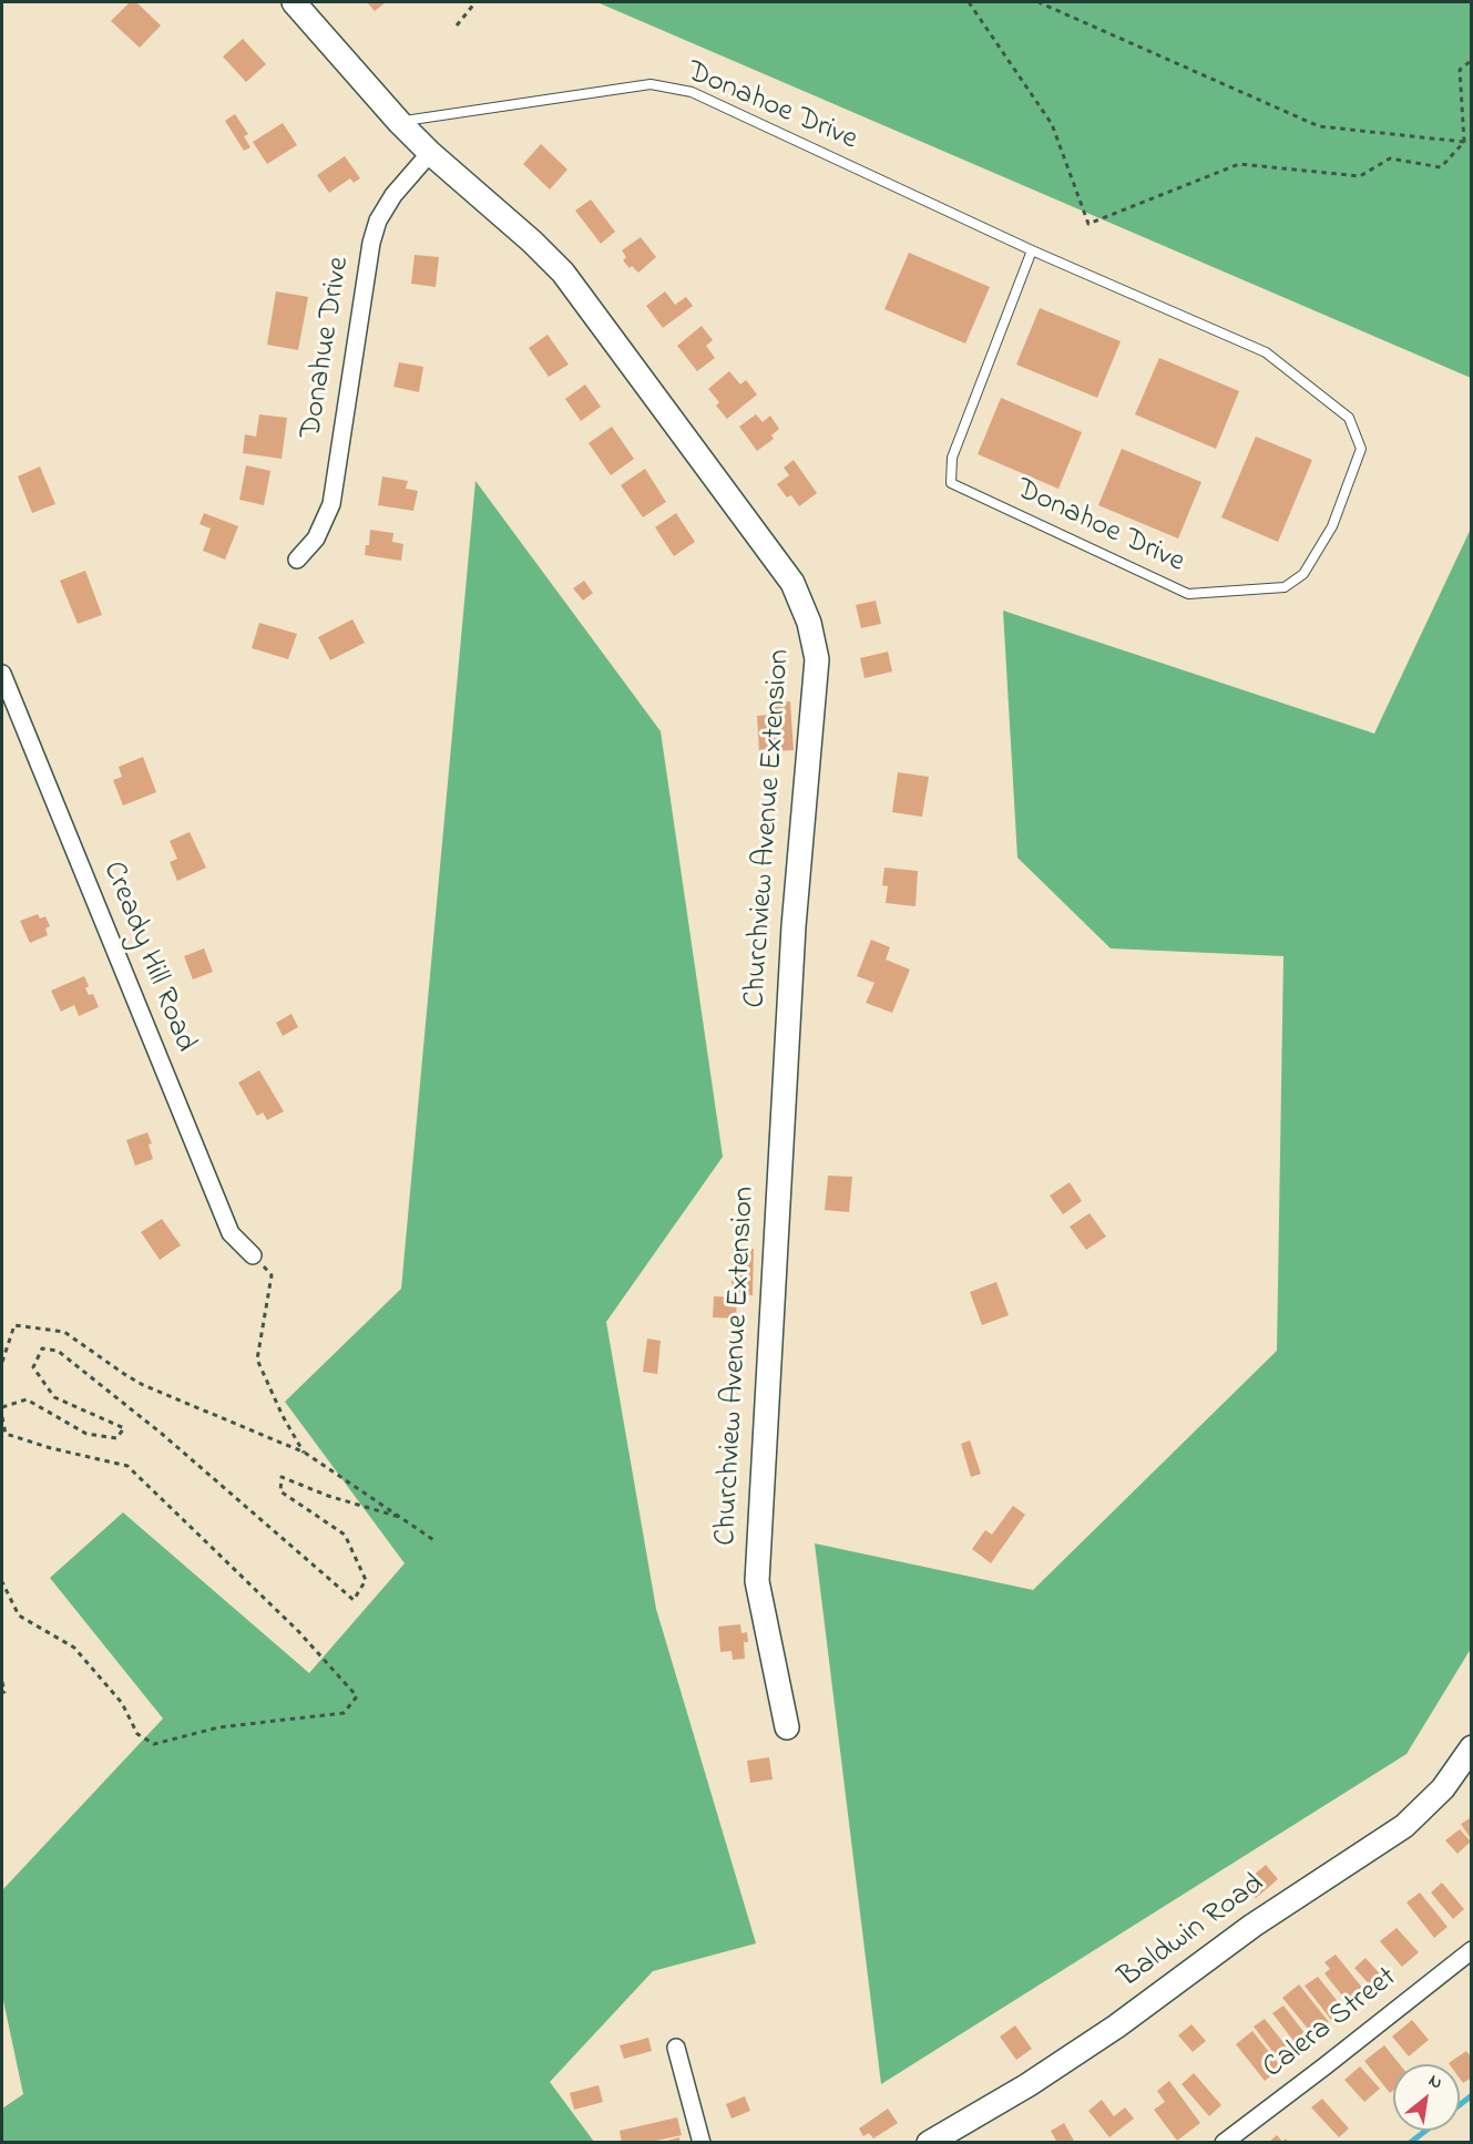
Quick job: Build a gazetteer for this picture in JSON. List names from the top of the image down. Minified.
{"streets":{"street":["Donahue Drive","Churchview Avenue Extension","Cready Hill Road","Baldwin Road","Calera Street"],"lane":["Donahoe Drive"]},"crossings":[["Donahoe Drive","Churchview Avenue Extension"],["Donahue Drive","Churchview Avenue Extension"]],"north":"top right"}
